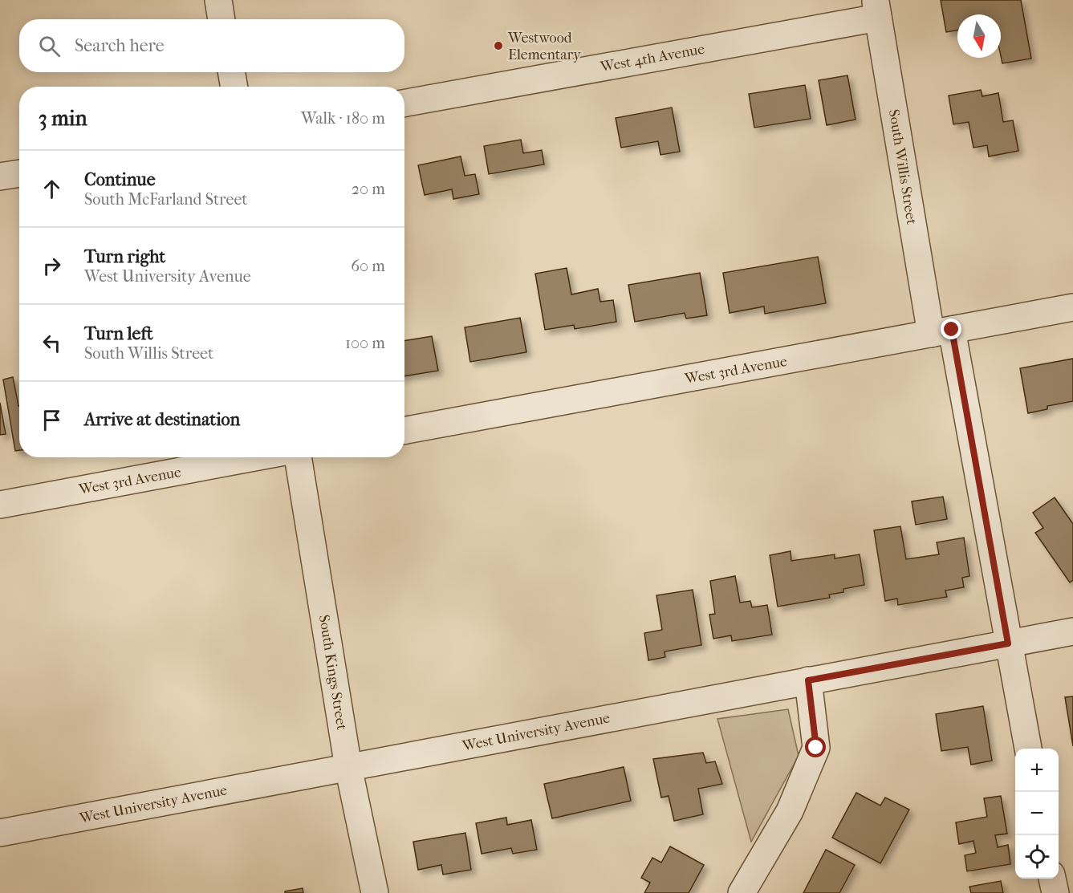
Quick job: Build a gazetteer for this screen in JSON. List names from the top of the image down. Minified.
{"streets":{"street":["West 4th Avenue","South Willis Street","West 3rd Avenue","South Kings Street","West University Avenue"]},"crossings":[["West 4th Avenue","South Willis Street"],["South Willis Street","West 3rd Avenue"],["South Willis Street","West University Avenue"],["South Kings Street","West University Avenue"]],"places":["Westwood Elementary"],"north":"bottom","page":{"search":"Search here","heading":["3 min","Walk · 180 m"],"list":[["Continue","South McFarland Street","20 m"],["Turn right","West University Avenue","60 m"],["Turn left","South Willis Street","100 m"],"Arrive at destination"],"map_buttons":["+","−"]}}
